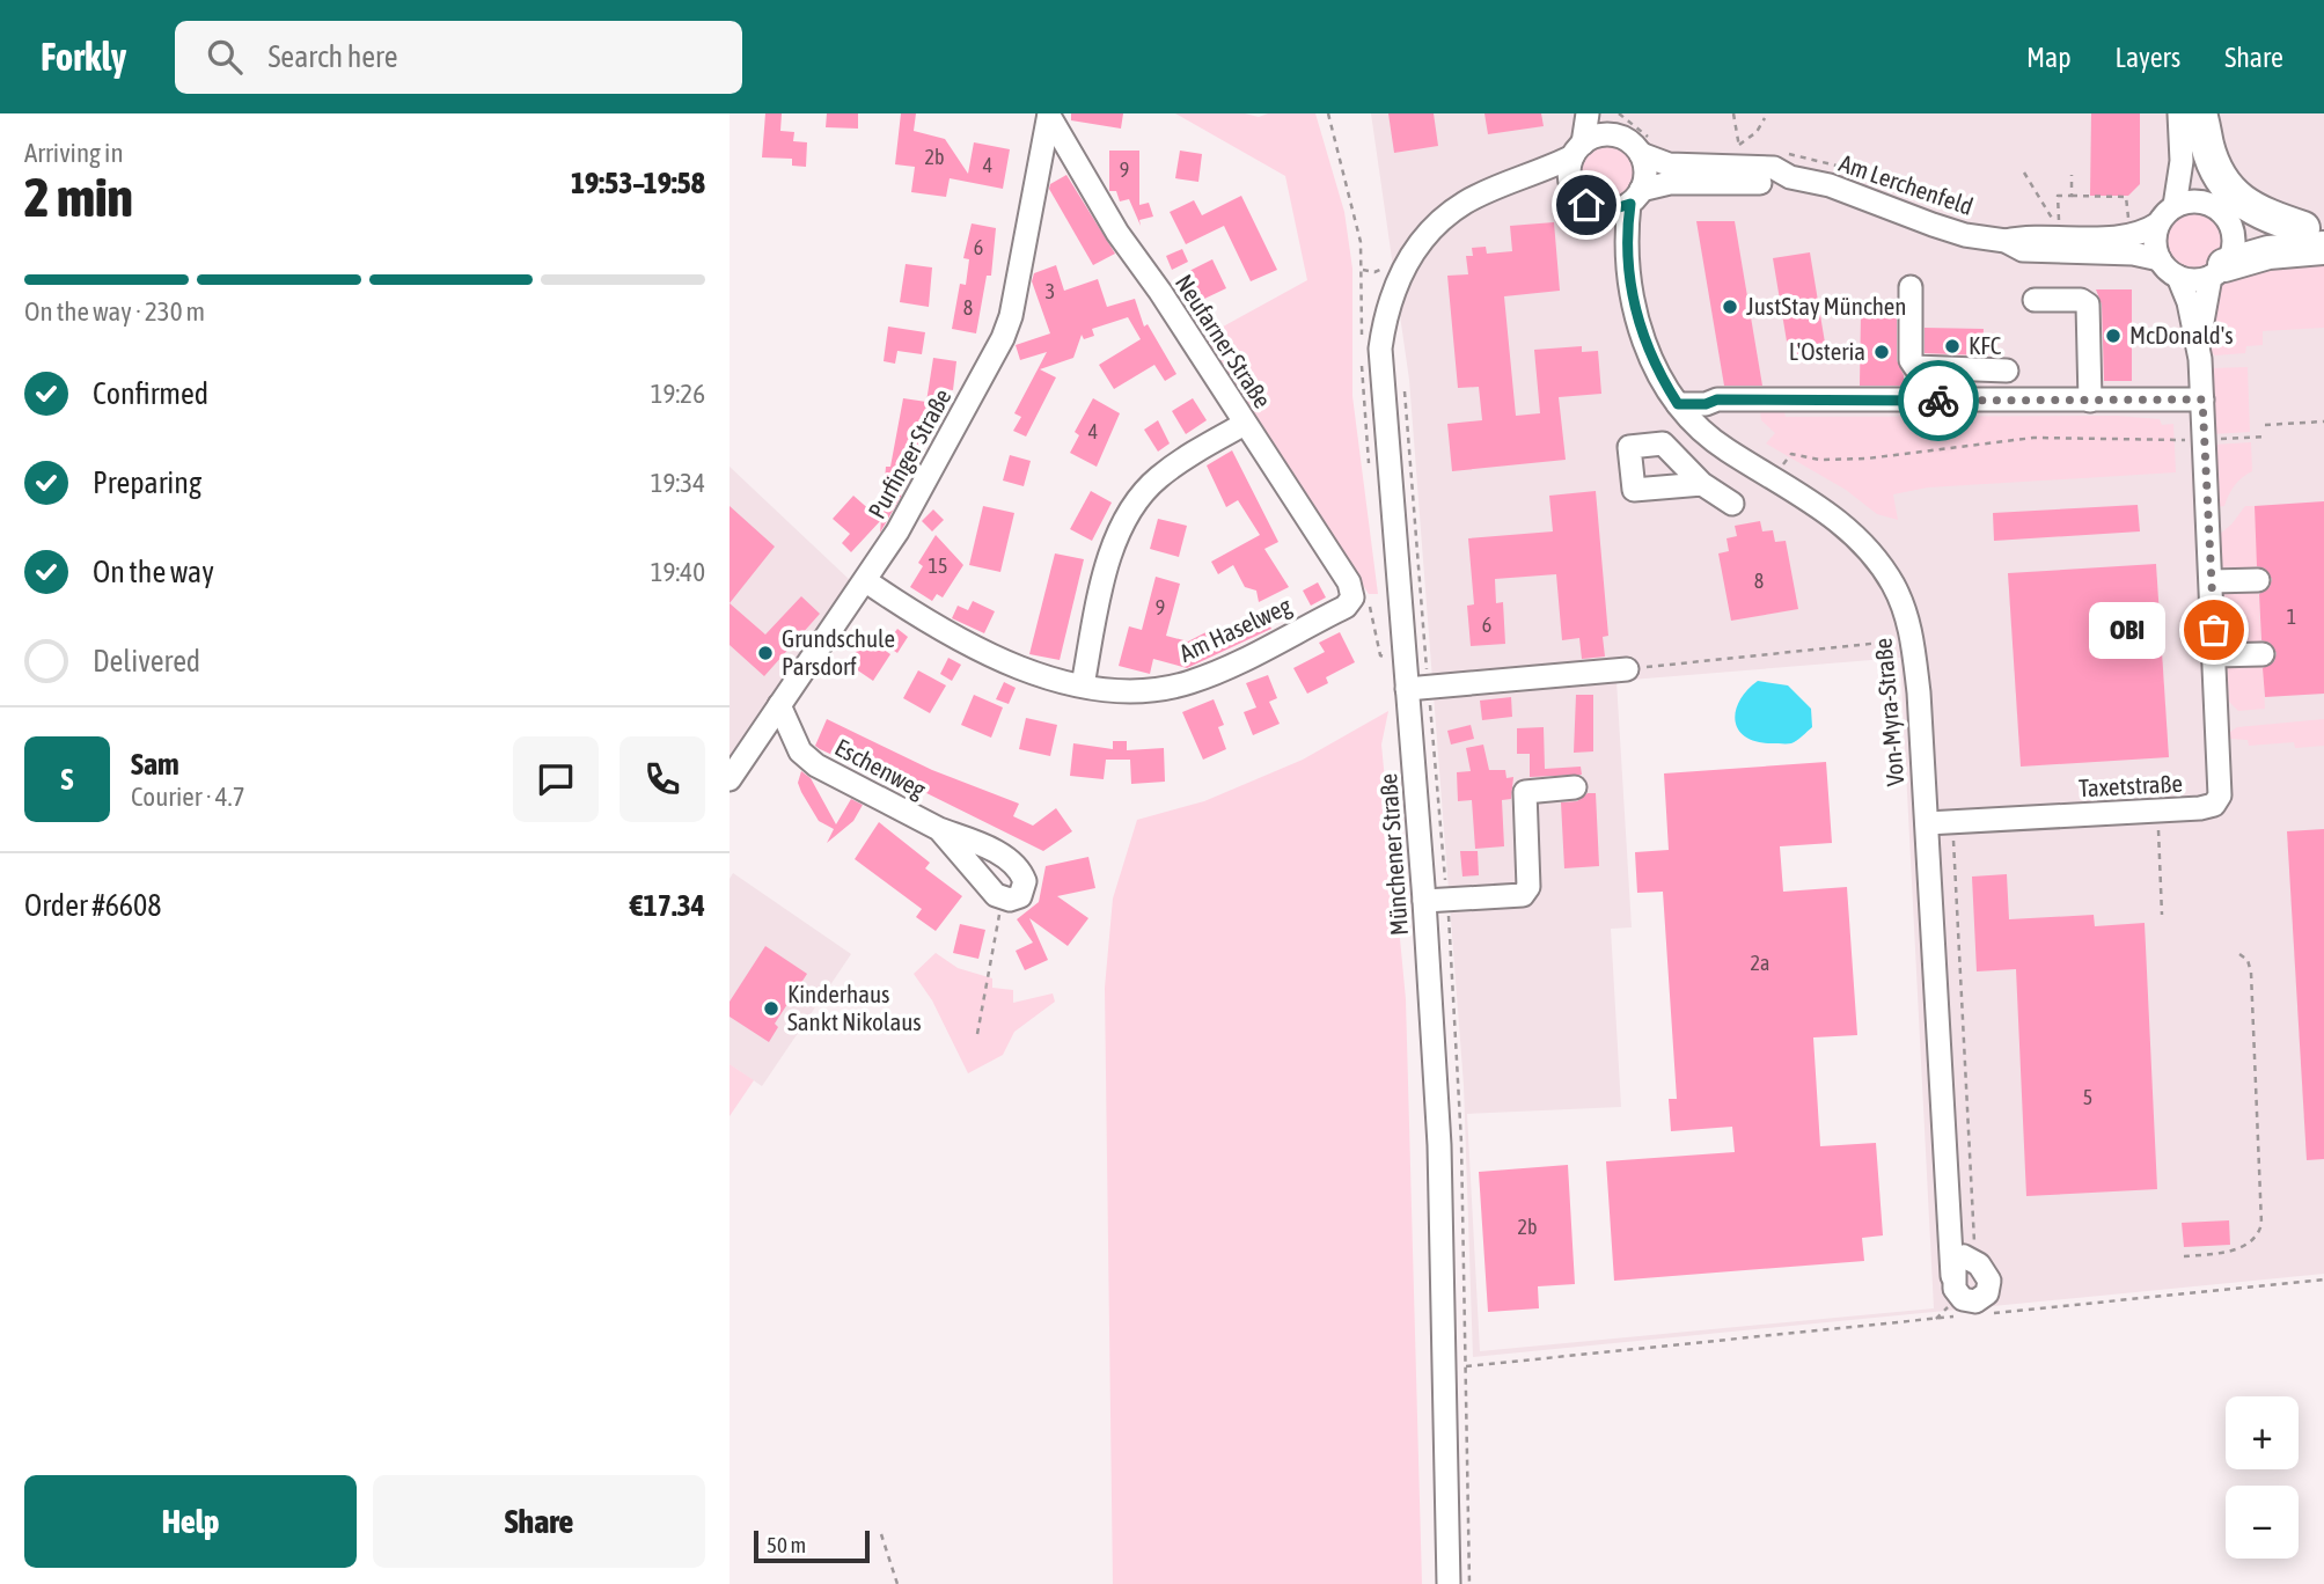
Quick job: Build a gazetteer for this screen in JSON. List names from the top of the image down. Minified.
{"streets":{"street":["Am Lerchenfeld","Neufarner Straße","Purfinger Straße","Am Haselweg","Von-Myra-Straße","Eschenweg","Taxetstraße","Münchener Straße"]},"crossings":[["Am Lerchenfeld","Von-Myra-Straße"],["Am Lerchenfeld","Taxetstraße"],["Am Lerchenfeld","Münchener Straße"],["Neufarner Straße","Purfinger Straße"],["Neufarner Straße","Am Haselweg"],["Purfinger Straße","Am Haselweg"],["Purfinger Straße","Eschenweg"],["Von-Myra-Straße","Taxetstraße"],["Von-Myra-Straße","Münchener Straße"]],"places":["JustStay München","McDonald's","KFC","L'Osteria","OBI","Grundschule Parsdorf","Kinderhaus Sankt Nikolaus"],"house_numbers":["2b","4","9","6","3","8","4","15","8","9","1","6","2a","5","2b"],"scale_bar":"50 m","page":{"header":"Forkly","search":"Search here","nav":["Map","Layers","Share"],"heading":["2 min","Arriving in","19:53–19:58"],"panel":["Sam","Courier · 4.7","Order #6608","€17.34"],"bar":"On the way · 230 m","list":[["Confirmed","19:26"],["Preparing","19:34"],["On the way","19:40"],"Delivered"],"bubble":"OBI","round":"S","map_buttons":["+","−"],"buttons":["Help","Share"],"scale":"50 m"}}
